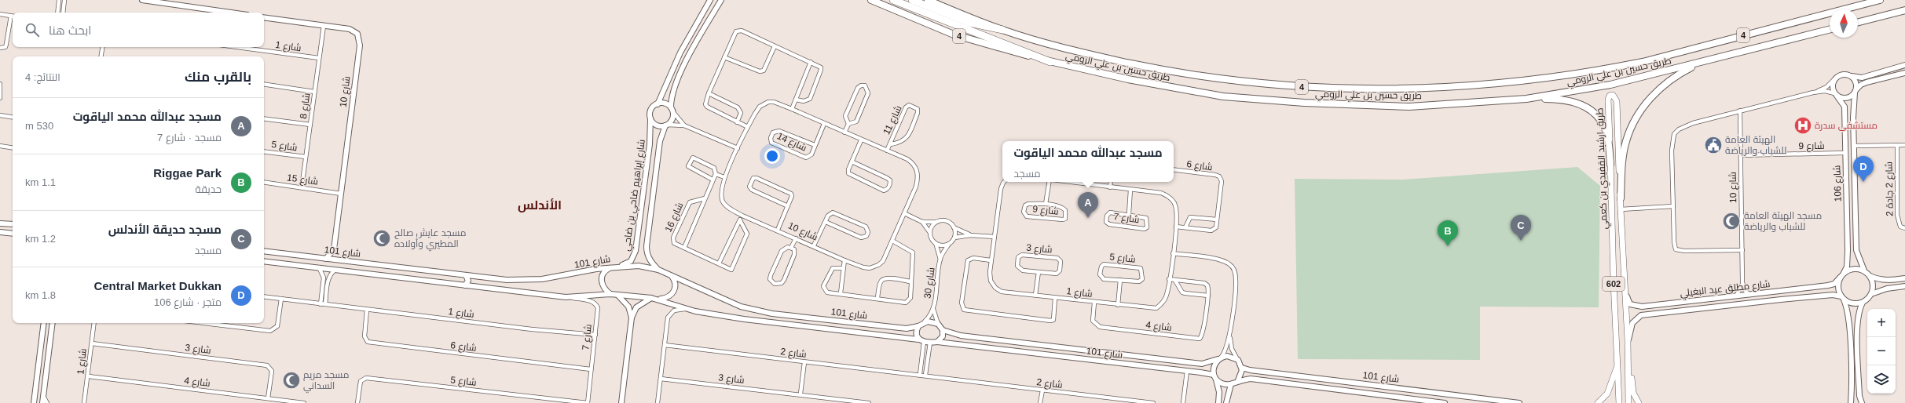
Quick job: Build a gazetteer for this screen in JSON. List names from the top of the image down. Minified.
{"streets":{"highway":["4","طريق حسين بن علي الرومي"],"main road":["طريق ارشيد القفيدي بن كعمي","602"],"street":["شارع 1","شارع 10","شارع 8","شارع 11","شارع 14","شارع 5","شارع 9","شارع 6","شارع 15","شارع 106","شارع 2 جادة 2","شارع إبراهيم ضاحي بن ضاحي","شارع 16","شارع 7","شارع 3","شارع 101","شارع 30","شارع مطلق عيد البغيلي","شارع 4","شارع 2"]},"crossings":[["شارع 1","شارع 8"],["شارع 1","شارع 6"],["شارع 1","شارع 7"],["شارع 1","شارع 3"],["شارع 1","شارع 4"],["شارع 10","شارع 8"],["شارع 10","شارع 11"],["شارع 10","شارع 14"],["شارع 10","شارع 9"],["شارع 10","شارع 15"],["شارع 10","شارع مطلق عيد البغيلي"],["شارع 8","شارع 5"],["شارع 8","شارع 15"],["شارع 5","شارع 7"],["شارع 9","شارع 106"],["شارع 6","شارع 7"],["طريق ارشيد القفيدي بن كعمي","شارع مطلق عيد البغيلي"],["شارع 106","شارع مطلق عيد البغيلي"],["شارع إبراهيم ضاحي بن ضاحي","شارع 101"],["شارع 7","شارع 101"],["شارع 3","شارع 4"],["شارع 101","شارع 30"]],"districts":["الأندلس"],"places":{"hospital":["مستشفى سدرة"],"public building":["الهيئة العامة للشباب والرياضة"],"mosque":["مسجد الهيئة العامة للشباب والرياضة","مسجد عايش صالح المطيري وأولاده","مسجد مريم السداني"]},"north":"top","page":{"search":"ابحث هنا","heading":["بالقرب منك","النتائج: 4"],"list":[{"mark":"A","name":"مسجد عبدالله محمد الياقوت","note":"مسجد · شارع 7","value":"530 m"},{"mark":"B","name":"Riggae Park","note":"حديقة","value":"1.1 km"},{"mark":"C","name":"مسجد حديقة الأندلس","note":"مسجد","value":"1.2 km"},{"mark":"D","name":"Central Market Dukkan","note":"متجر · شارع 106","value":"1.8 km"}],"popup":["مسجد عبدالله محمد الياقوت","مسجد"],"pins":["D","A","C","B"],"map_buttons":["+","−"]}}
